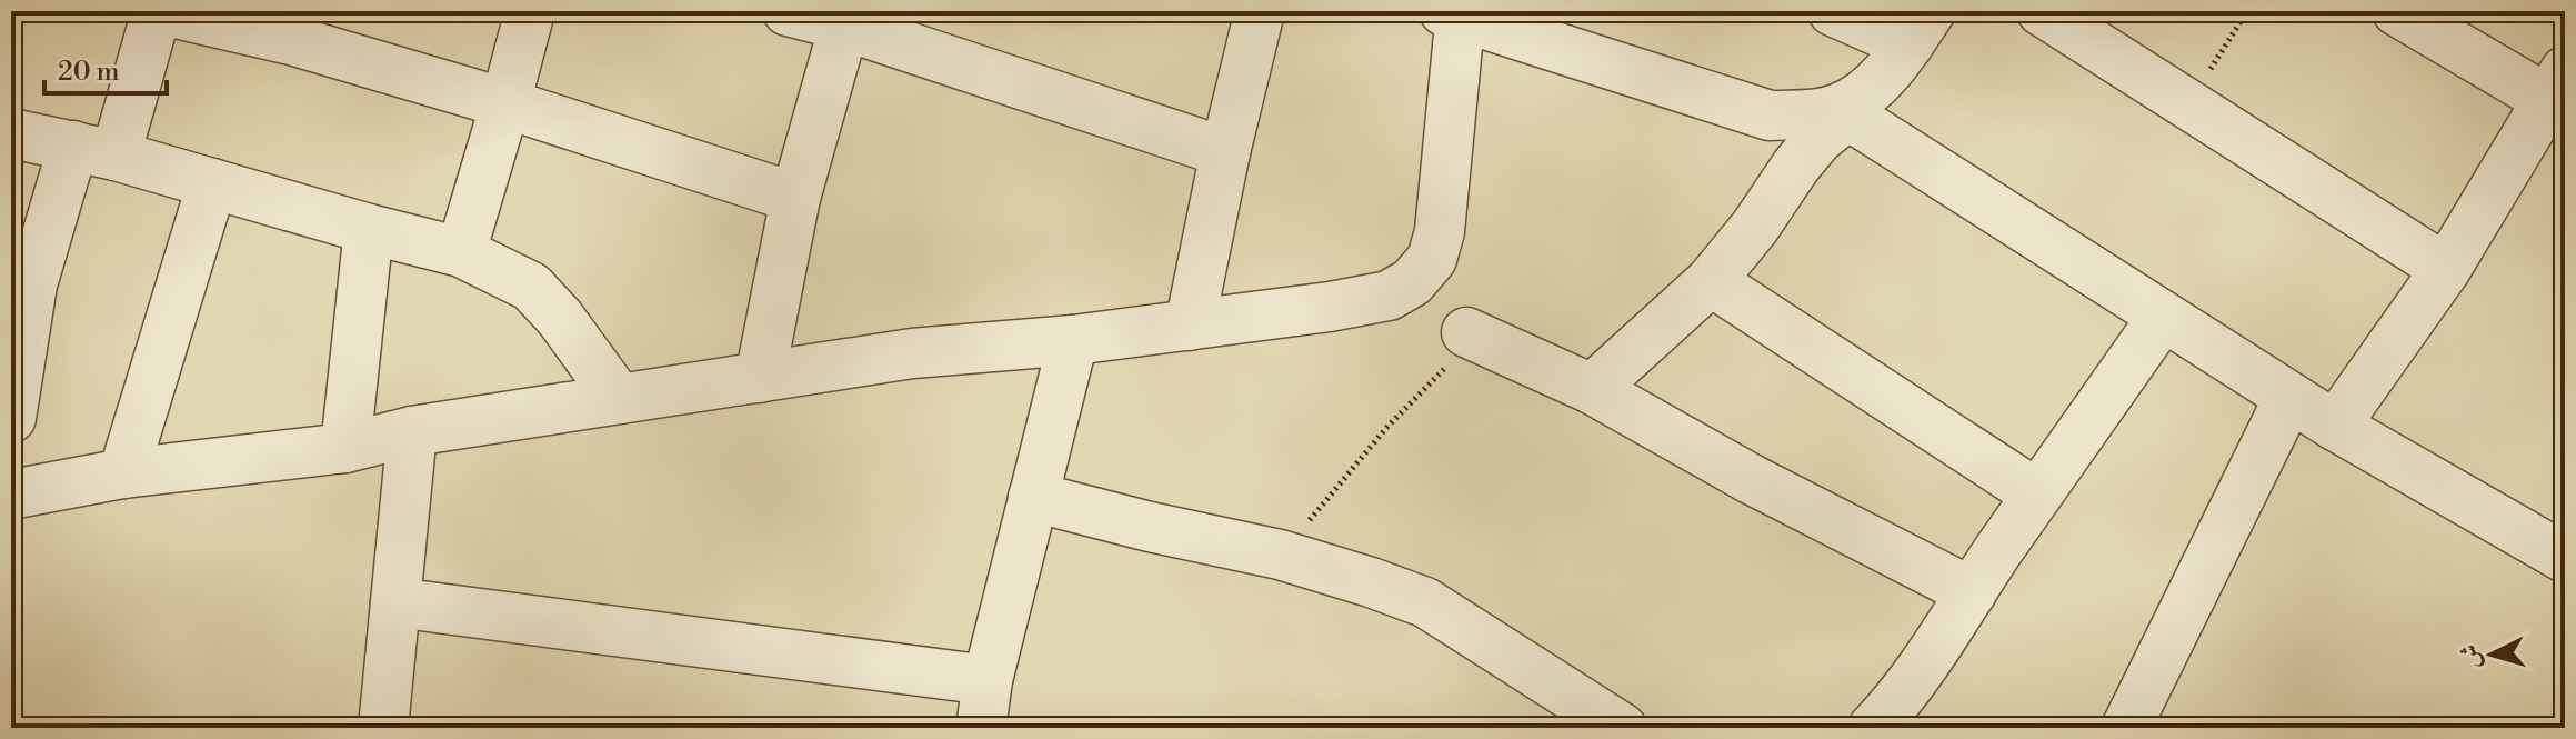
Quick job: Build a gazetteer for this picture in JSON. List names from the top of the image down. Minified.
{"scale_bar":"20 m","north":"left"}
